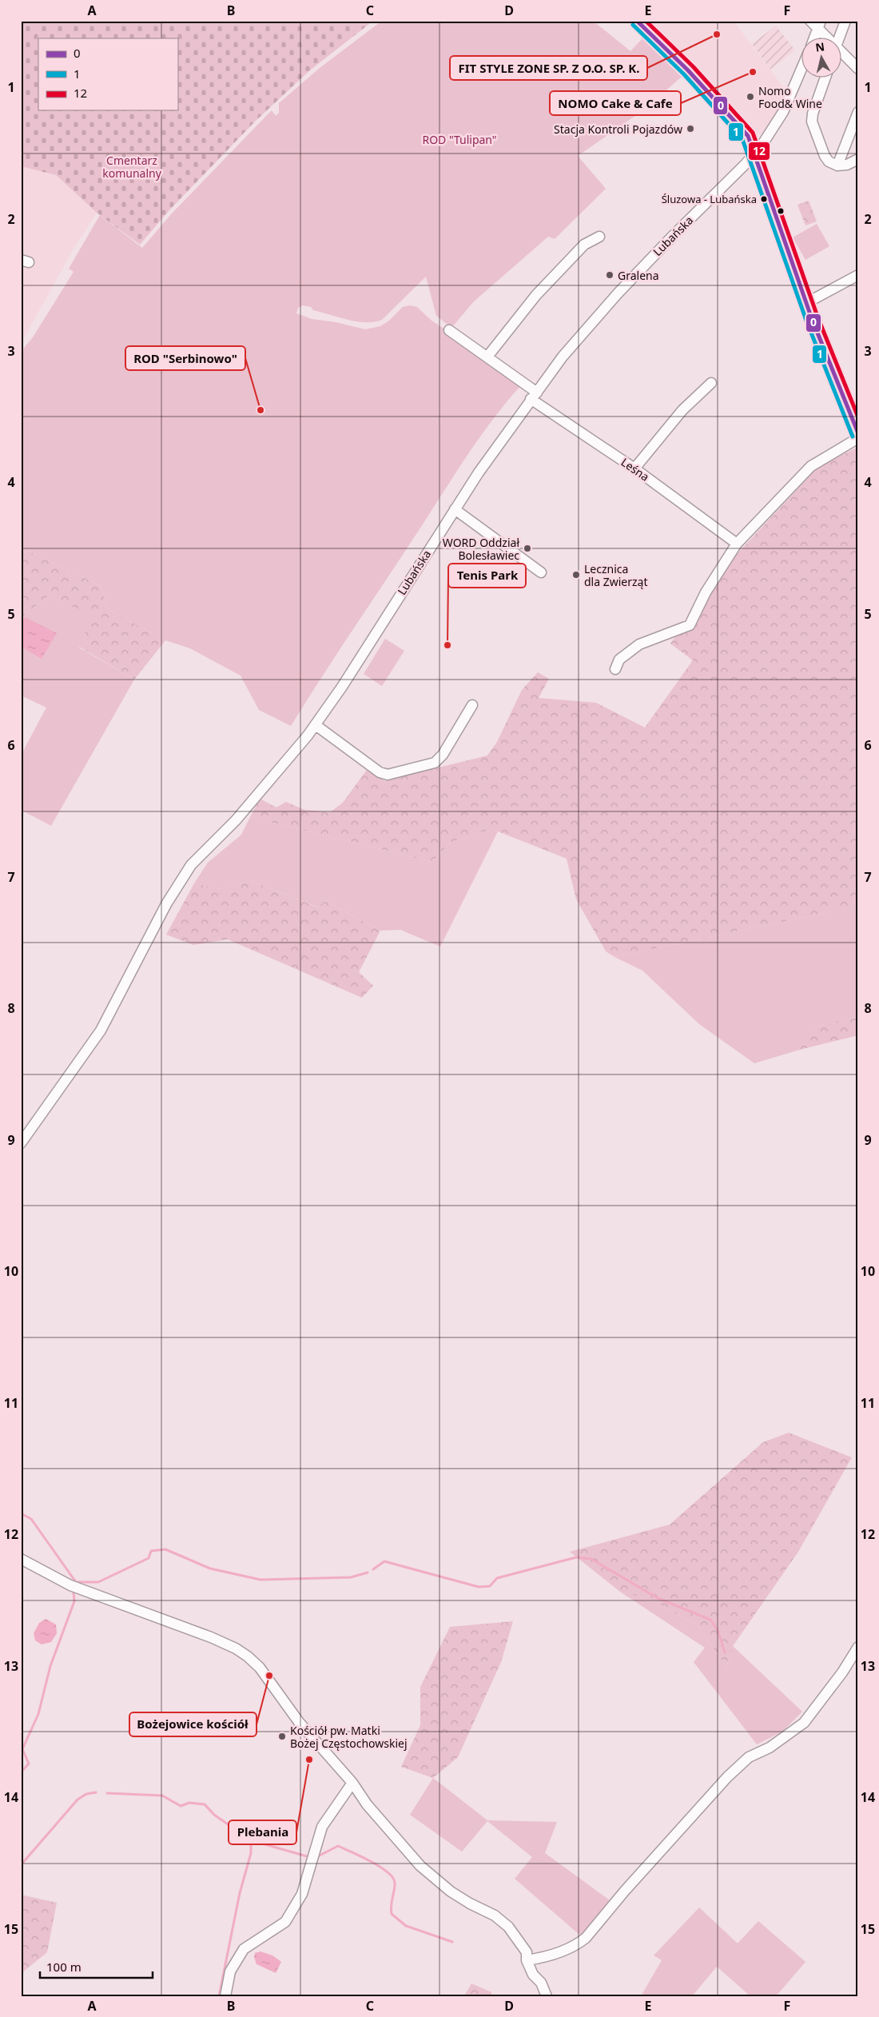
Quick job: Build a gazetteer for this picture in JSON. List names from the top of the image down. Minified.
{"streets":{"street":["Lubańska","Leśna"]},"crossings":[["Lubańska","Leśna"]],"parks":["ROD \"Tulipan\"","Cmentarz komunalny"],"places":["FIT STYLE ZONE SP. Z O.O. SP. K.","NOMO Cake & Cafe","Nomo Food& Wine","Stacja Kontroli Pojazdów","Śluzowa - Lubańska","Gralena","ROD \"Serbinowo\"","WORD Oddział Bolesławiec","Lecznica dla Zwierząt","Tenis Park","Bożejowice kościół","Kościół pw. Matki Bożej Częstochowskiej","Plebania"],"lines":["transit line 0","transit line 12","transit line 1"],"legend":["0","1","12"],"scale_bar":"100 m","north":"top","grid":{"columns":["A","B","C","D","E","F"],"rows":["1","2","3","4","5","6","7","8","9","10","11","12","13","14","15"]}}
